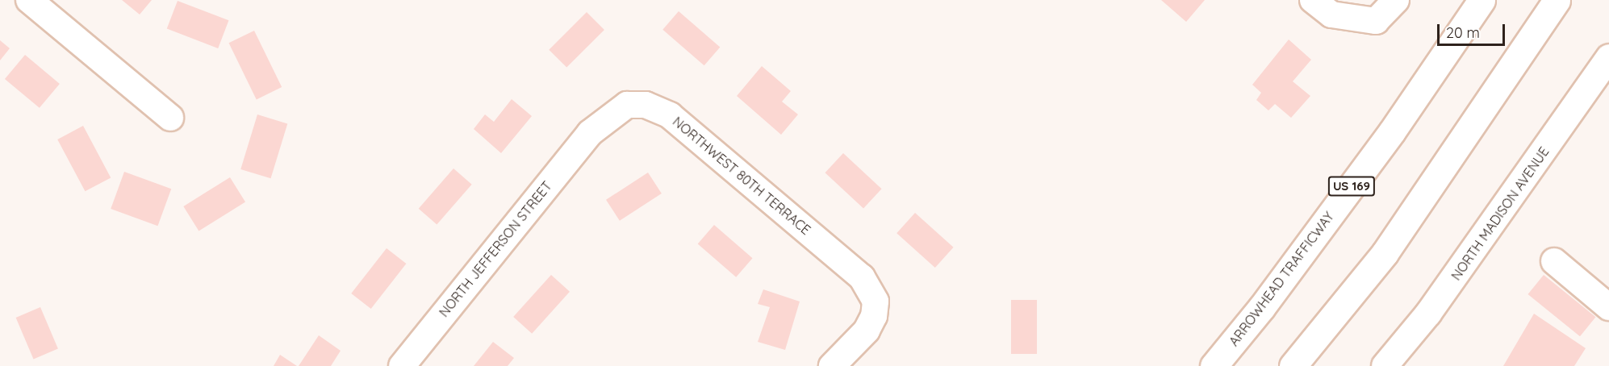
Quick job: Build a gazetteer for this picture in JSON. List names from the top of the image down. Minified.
{"streets":{"highway":["US 169","ARROWHEAD TRAFFICWAY"],"street":["NORTHWEST 80TH TERRACE","NORTH MADISON AVENUE","NORTH JEFFERSON STREET"]},"crossings":[["NORTHWEST 80TH TERRACE","NORTH JEFFERSON STREET"]],"scale_bar":"20 m"}
